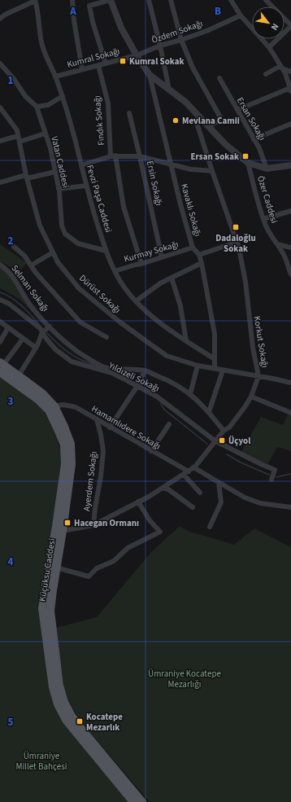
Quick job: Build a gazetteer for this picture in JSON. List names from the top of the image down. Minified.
{"streets":{"main road":["Küçüksu Caddesi"],"street":["Özdem Sokağı","Kumral Sokağı","Ersan Sokağı","Fındık Sokağı","Vatan Caddesi","Ersin Sokağı","Fevzi Paşa Caddesi","Özer Caddesi","Kavaklı Sokağı","Kurmay Sokağı","Selman Sokağı","Dürüst Sokağı","Korkut Sokağı","Yıldızeli Sokağı","Hamamlıdere Sokağı","Ayerdem Sokağı"]},"crossings":[["Özdem Sokağı","Kumral Sokağı"],["Kumral Sokağı","Fındık Sokağı"],["Kumral Sokağı","Fevzi Paşa Caddesi"],["Fındık Sokağı","Kurmay Sokağı"],["Vatan Caddesi","Fevzi Paşa Caddesi"],["Ersin Sokağı","Kurmay Sokağı"],["Fevzi Paşa Caddesi","Kavaklı Sokağı"],["Fevzi Paşa Caddesi","Kurmay Sokağı"],["Kavaklı Sokağı","Kurmay Sokağı"],["Kavaklı Sokağı","Dürüst Sokağı"],["Selman Sokağı","Korkut Sokağı"],["Dürüst Sokağı","Korkut Sokağı"],["Korkut Sokağı","Yıldızeli Sokağı"],["Korkut Sokağı","Hamamlıdere Sokağı"],["Korkut Sokağı","Ayerdem Sokağı"],["Korkut Sokağı","Küçüksu Caddesi"],["Hamamlıdere Sokağı","Ayerdem Sokağı"],["Hamamlıdere Sokağı","Küçüksu Caddesi"]],"parks":["Ümraniye Kocatepe Mezarlığı","Ümraniye Millet Bahçesi"],"places":{"transit":["Kumral Sokak","Ersan Sokak","Dadaloğlu Sokak","Üçyol","Hacegan Ormanı","Kocatepe Mezarlık"],"other":["Mevlana Camii"]},"north":"bottom right","grid":{"columns":["A","B"],"rows":["1","2","3","4","5"]}}
